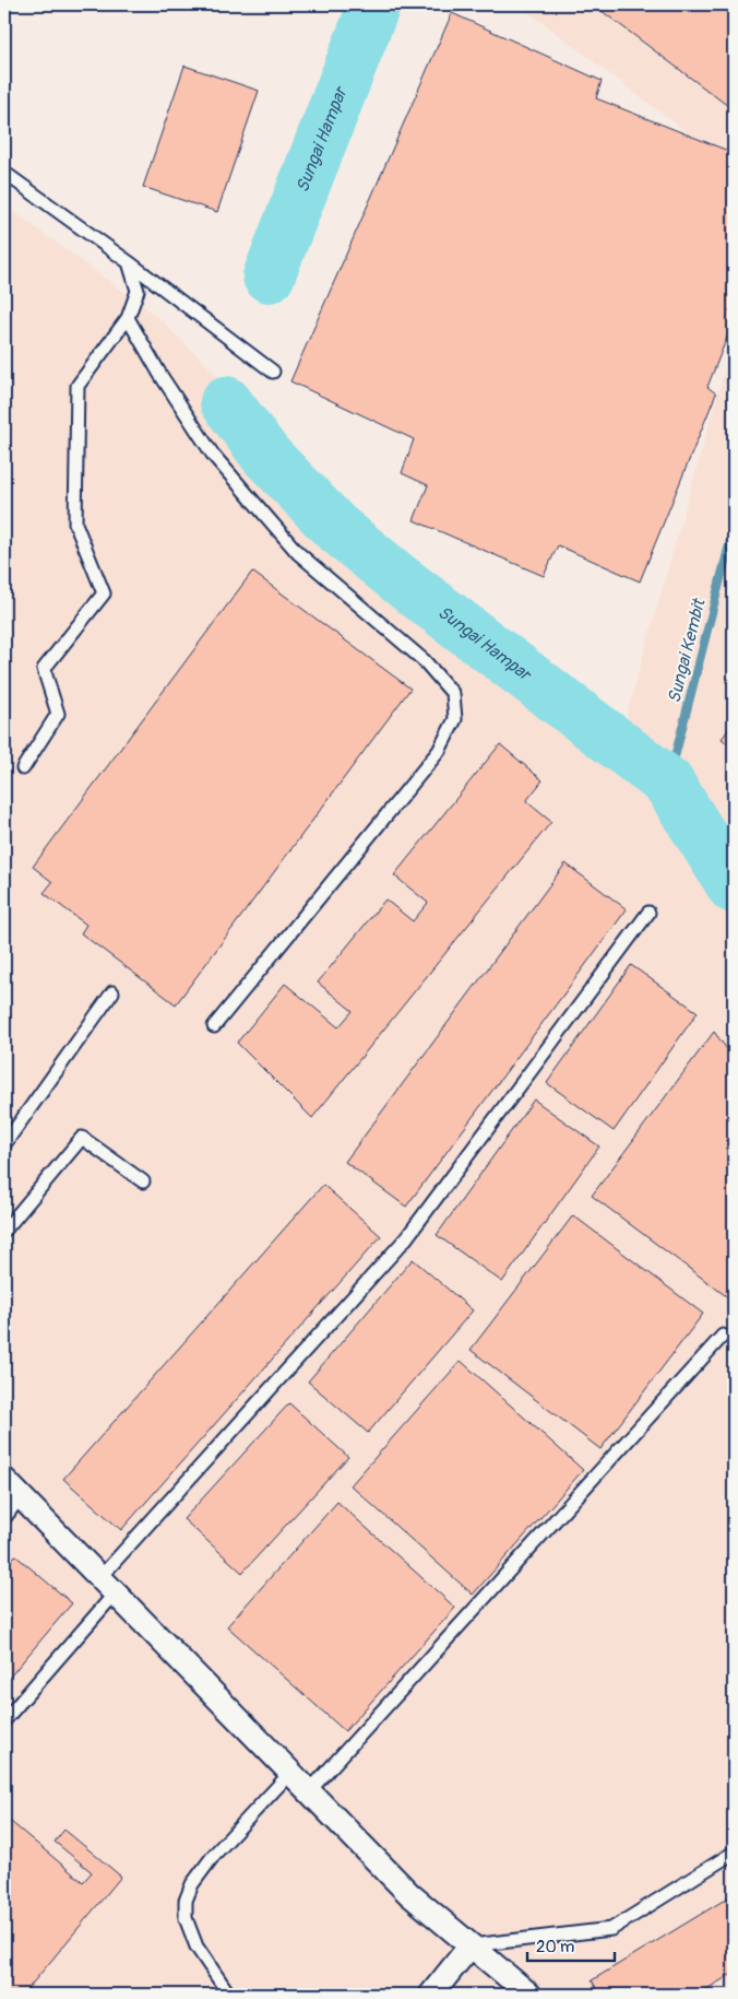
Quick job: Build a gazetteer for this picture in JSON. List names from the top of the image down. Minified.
{"water":["Sungai Hampar","Sungai Kembit"],"scale_bar":"20 m"}
